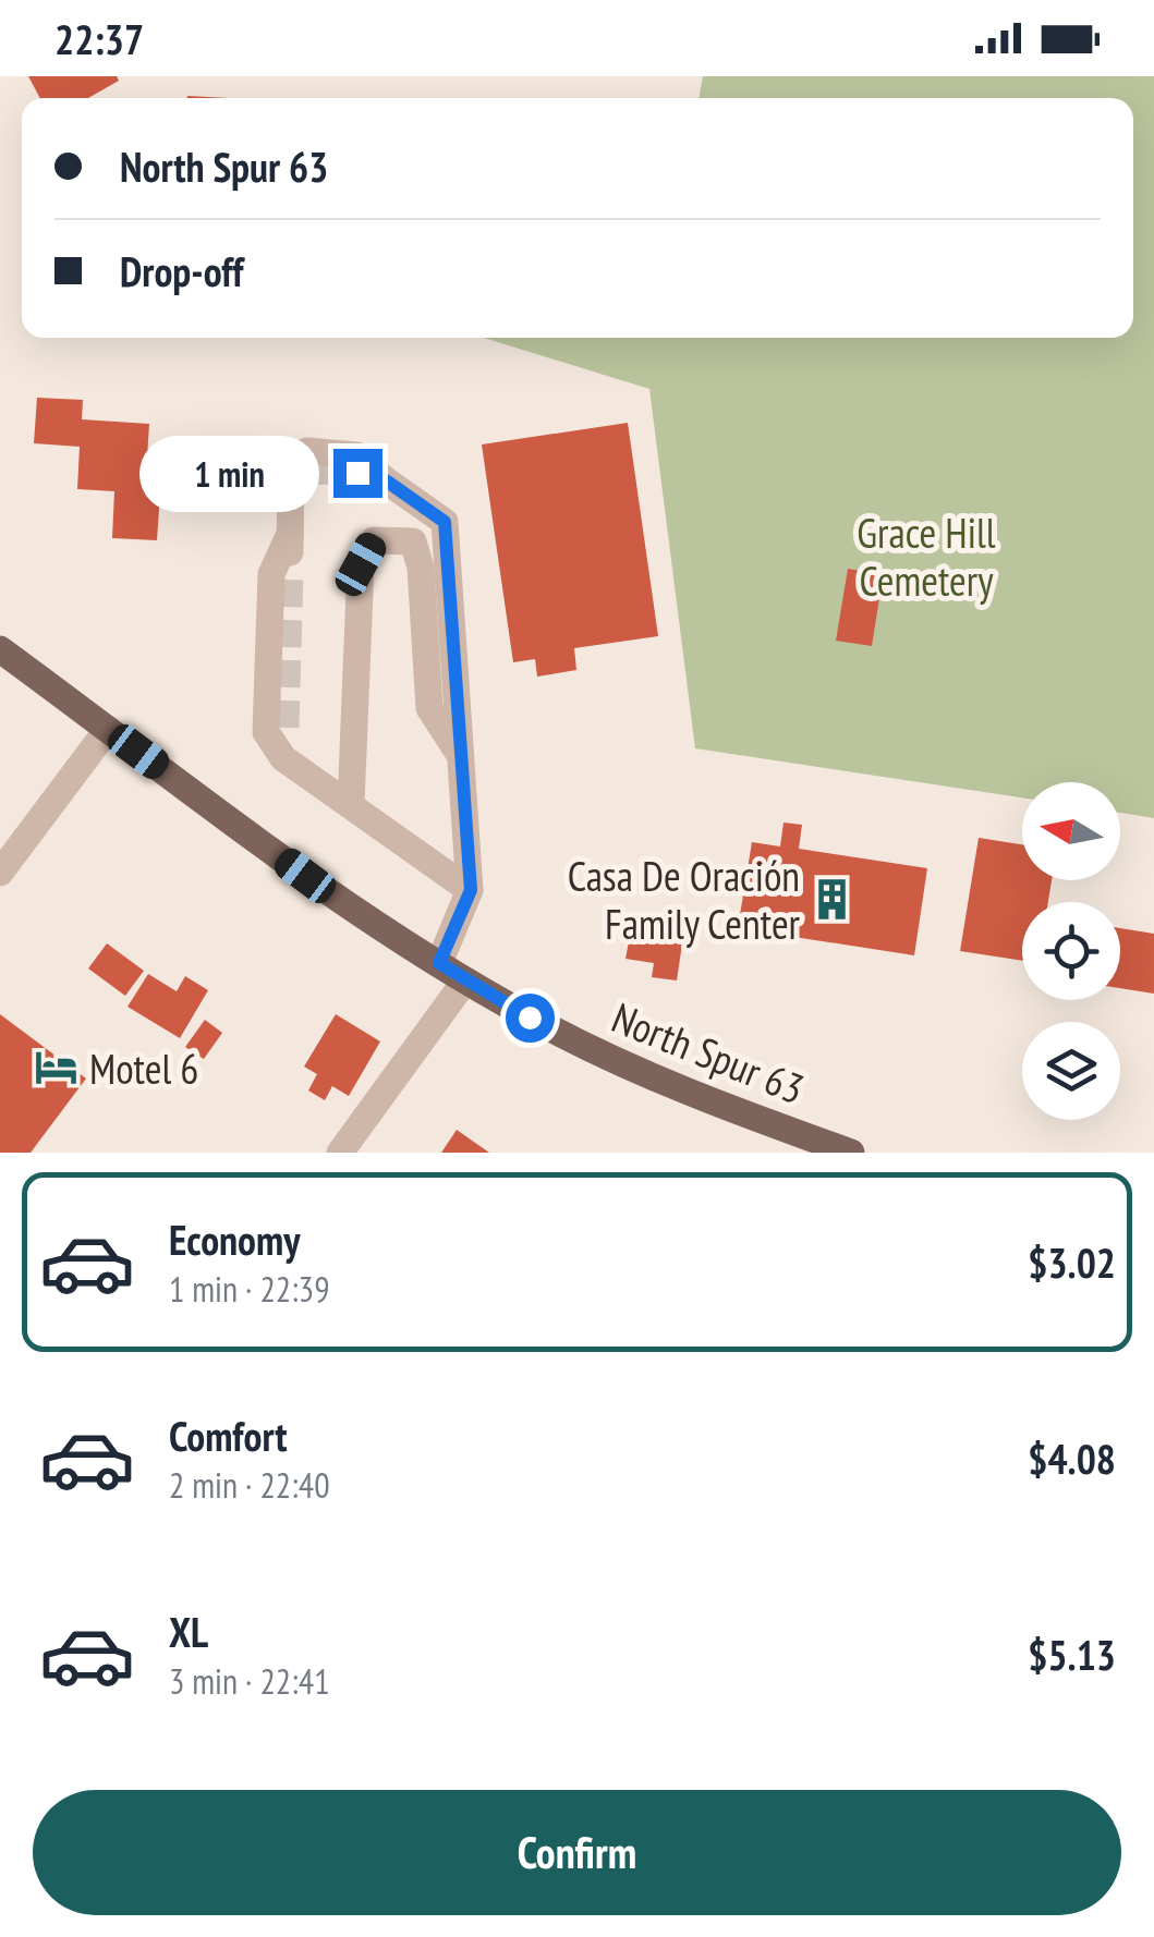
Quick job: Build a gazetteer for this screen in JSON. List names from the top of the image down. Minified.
{"streets":{"main road":["North Spur 63"]},"parks":["Grace Hill Cemetery"],"places":{"building":["Casa De Oración Family Center"],"hotel":["Motel 6"]},"north":"left","page":{"status":"22:37","banner":["North Spur 63","Drop-off"],"bubble":"1 min","list":[{"name":"Economy","note":"1 min · 22:39","value":"$3.02"},{"name":"Comfort","note":"2 min · 22:40","value":"$4.08"},{"name":"XL","note":"3 min · 22:41","value":"$5.13"}],"buttons":"Confirm"}}
